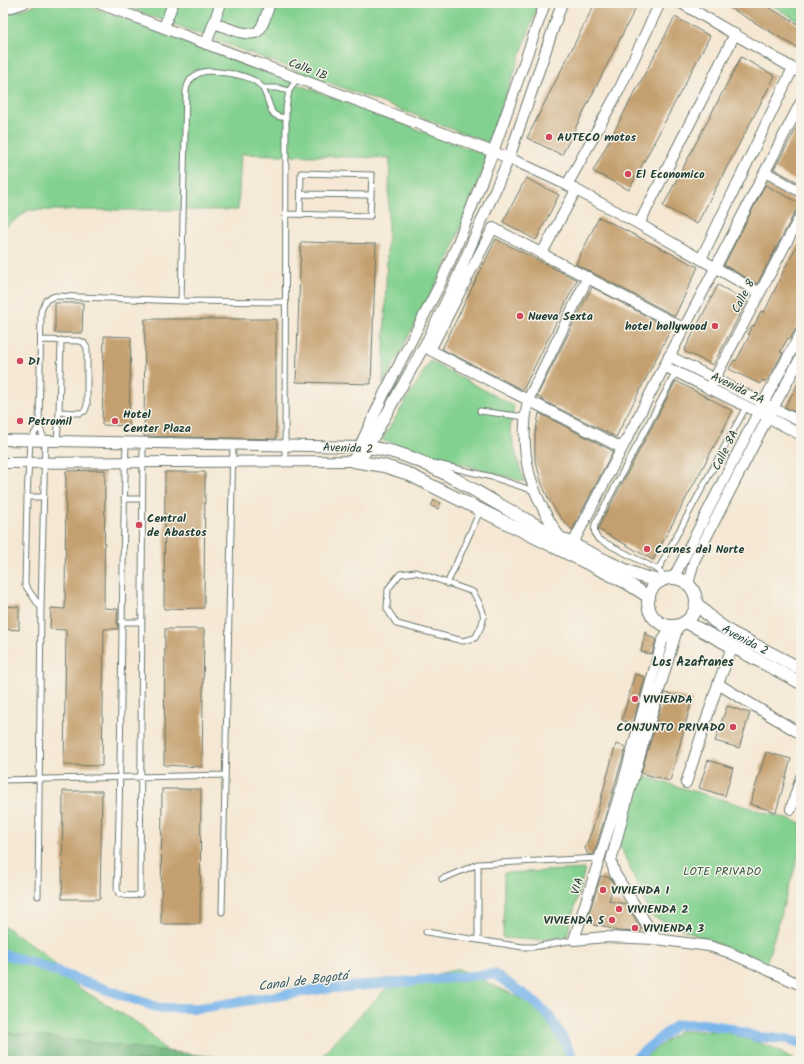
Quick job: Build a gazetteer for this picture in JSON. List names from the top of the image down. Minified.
{"streets":{"street":["Calle 1B","Calle 8","Avenida 2A","Avenida 2","Calle 8A","VIA"]},"crossings":[["Calle 1B","Calle 8"],["Calle 8","Avenida 2A"],["Avenida 2A","Calle 8A"],["Avenida 2","Calle 8A"]],"districts":["Los Azafranes"],"water":["Canal de Bogotá"],"parks":["LOTE PRIVADO"],"places":["AUTECO motos","El Economico","Nueva Sexta","hotel hollywood","D1","Petromil","Hotel Center Plaza","Central de Abastos","Carnes del Norte","VIVIENDA","CONJUNTO PRIVADO","VIVIENDA 1","VIVIENDA 2","VIVIENDA 5","VIVIENDA 3"]}
